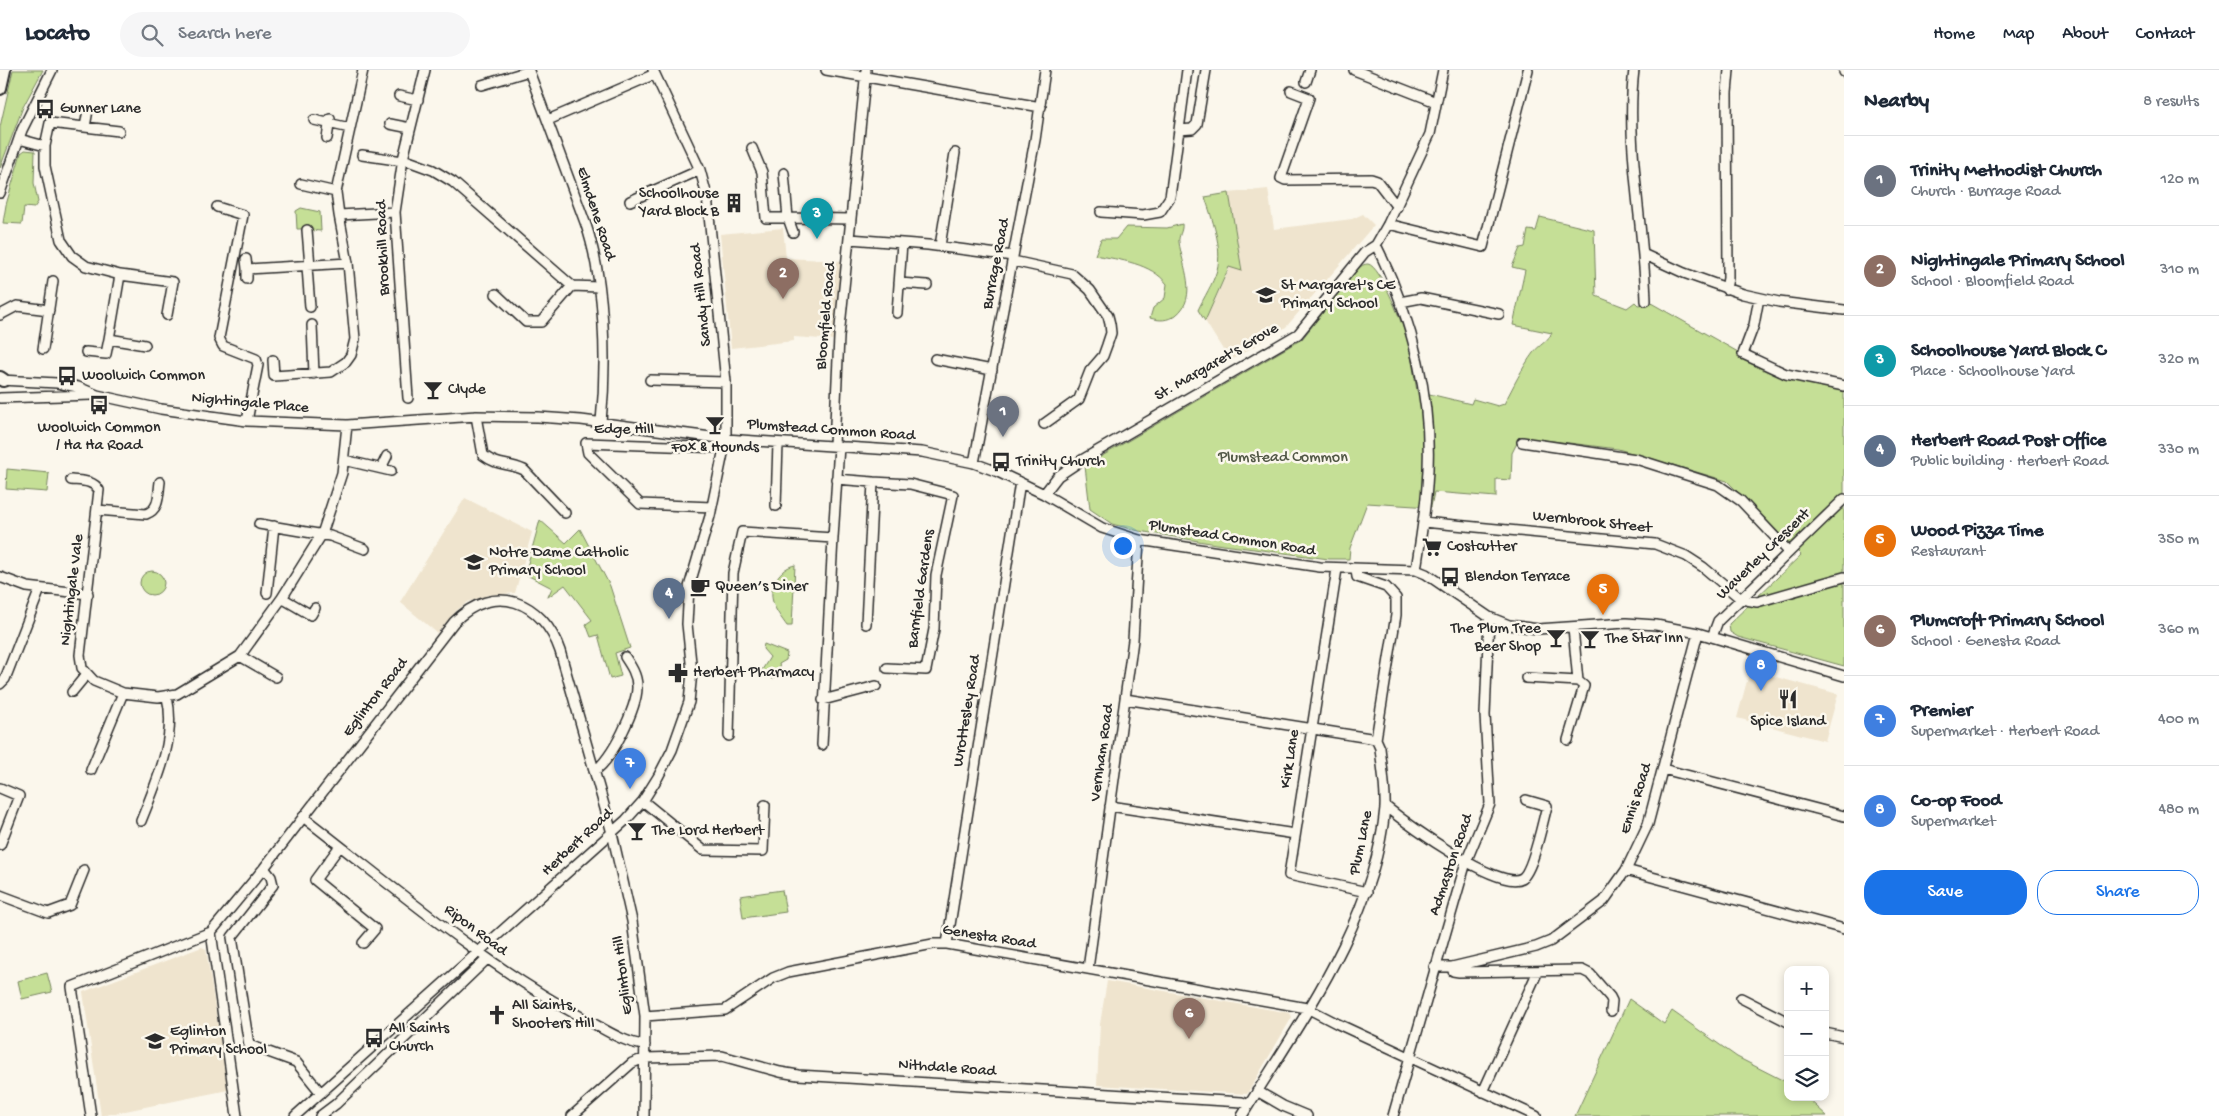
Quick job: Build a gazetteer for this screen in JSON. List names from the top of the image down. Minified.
{"streets":{"street":["Elmdene Road","Brookhill Road","Burrage Road","Sandy Hill Road","Bloomfield Road","St. Margaret's Grove","Nightingale Place","Edge Hill","Plumstead Common Road","Wernbrook Street","Waverley Crescent","Barnfield Gardens","Nightingale Vale","Eglinton Road","Wrottesley Road","Vernham Road","Kirk Lane","Ennis Road","Herbert Road","Plum Lane","Admaston Road","Ripon Road","Genesta Road","Eglinton Hill","Nithdale Road"]},"crossings":[["Elmdene Road","Plumstead Common Road"],["Burrage Road","Plumstead Common Road"],["Sandy Hill Road","Edge Hill"],["Sandy Hill Road","Plumstead Common Road"],["Sandy Hill Road","Herbert Road"],["Bloomfield Road","Plumstead Common Road"],["Bloomfield Road","Barnfield Gardens"],["St. Margaret's Grove","Plumstead Common Road"],["Nightingale Place","Plumstead Common Road"],["Edge Hill","Plumstead Common Road"],["Edge Hill","Herbert Road"],["Plumstead Common Road","Waverley Crescent"],["Plumstead Common Road","Wrottesley Road"],["Plumstead Common Road","Vernham Road"],["Plumstead Common Road","Kirk Lane"],["Plumstead Common Road","Ennis Road"],["Plumstead Common Road","Herbert Road"],["Plumstead Common Road","Plum Lane"],["Plumstead Common Road","Admaston Road"],["Wernbrook Street","Waverley Crescent"],["Eglinton Road","Herbert Road"],["Eglinton Road","Ripon Road"],["Eglinton Road","Eglinton Hill"],["Wrottesley Road","Genesta Road"],["Vernham Road","Genesta Road"],["Kirk Lane","Plum Lane"],["Ennis Road","Admaston Road"],["Herbert Road","Ripon Road"],["Herbert Road","Eglinton Hill"],["Plum Lane","Genesta Road"],["Plum Lane","Nithdale Road"],["Admaston Road","Genesta Road"],["Ripon Road","Eglinton Hill"],["Genesta Road","Eglinton Hill"],["Eglinton Hill","Nithdale Road"]],"parks":["Plumstead Common"],"places":{"bus stop":["Gunner Lane","Woolwich Common","Woolwich Common / Ha Ha Road","Trinity Church","Blendon Terrace","All Saints Church"],"building":["Schoolhouse Yard Block B"],"school or university":["St Margaret's CE Primary School","Notre Dame Catholic Primary School","Eglinton Primary School"],"bar":["Clyde","Fox & Hounds","The Plum Tree Beer Shop","The Star Inn","The Lord Herbert"],"supermarket":["Costcutter"],"cafe":["Queen’s Diner"],"pharmacy":["Herbert Pharmacy"],"restaurant":["Spice Island"],"church":["All Saints, Shooters Hill"]},"page":{"header":"Locato","search":"Search here","nav":["Home","Map","About","Contact"],"heading":["Nearby","8 results"],"list":[{"mark":"1","name":"Trinity Methodist Church","note":"Church · Burrage Road","value":"120 m"},{"mark":"2","name":"Nightingale Primary School","note":"School · Bloomfield Road","value":"310 m"},{"mark":"3","name":"Schoolhouse Yard Block C","note":"Place · Schoolhouse Yard","value":"320 m"},{"mark":"4","name":"Herbert Road Post Office","note":"Public building · Herbert Road","value":"330 m"},{"mark":"5","name":"Wood Pizza Time","note":"Restaurant","value":"350 m"},{"mark":"6","name":"Plumcroft Primary School","note":"School · Genesta Road","value":"360 m"},{"mark":"7","name":"Premier","note":"Supermarket · Herbert Road","value":"400 m"},{"mark":"8","name":"Co-op Food","note":"Supermarket","value":"480 m"}],"pins":["3","2","1","5","4","8","7","6"],"buttons":["Save","Share"],"map_buttons":["+","−"]}}
